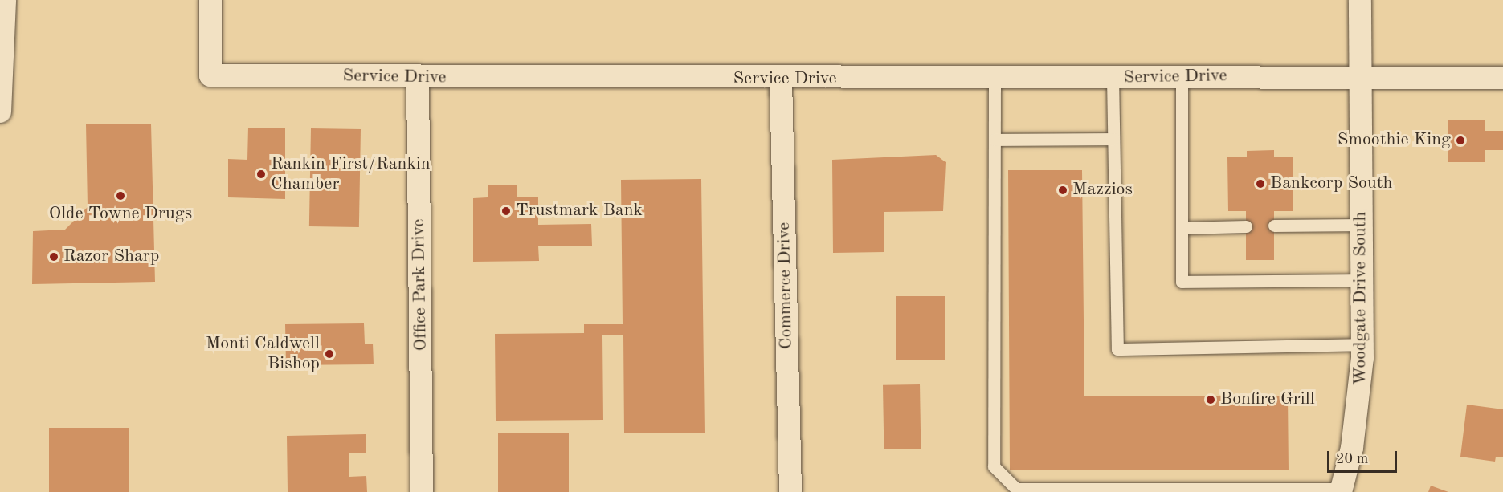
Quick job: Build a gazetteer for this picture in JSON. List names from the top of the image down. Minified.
{"streets":{"street":["Service Drive","Office Park Drive","Commerce Drive","Woodgate Drive South"]},"crossings":[["Service Drive","Office Park Drive"],["Service Drive","Commerce Drive"],["Service Drive","Woodgate Drive South"]],"places":["Smoothie King","Rankin First/Rankin Chamber","Bankcorp South","Mazzios","Olde Towne Drugs","Trustmark Bank","Razor Sharp","Monti Caldwell Bishop","Bonfire Grill"],"scale_bar":"20 m"}
